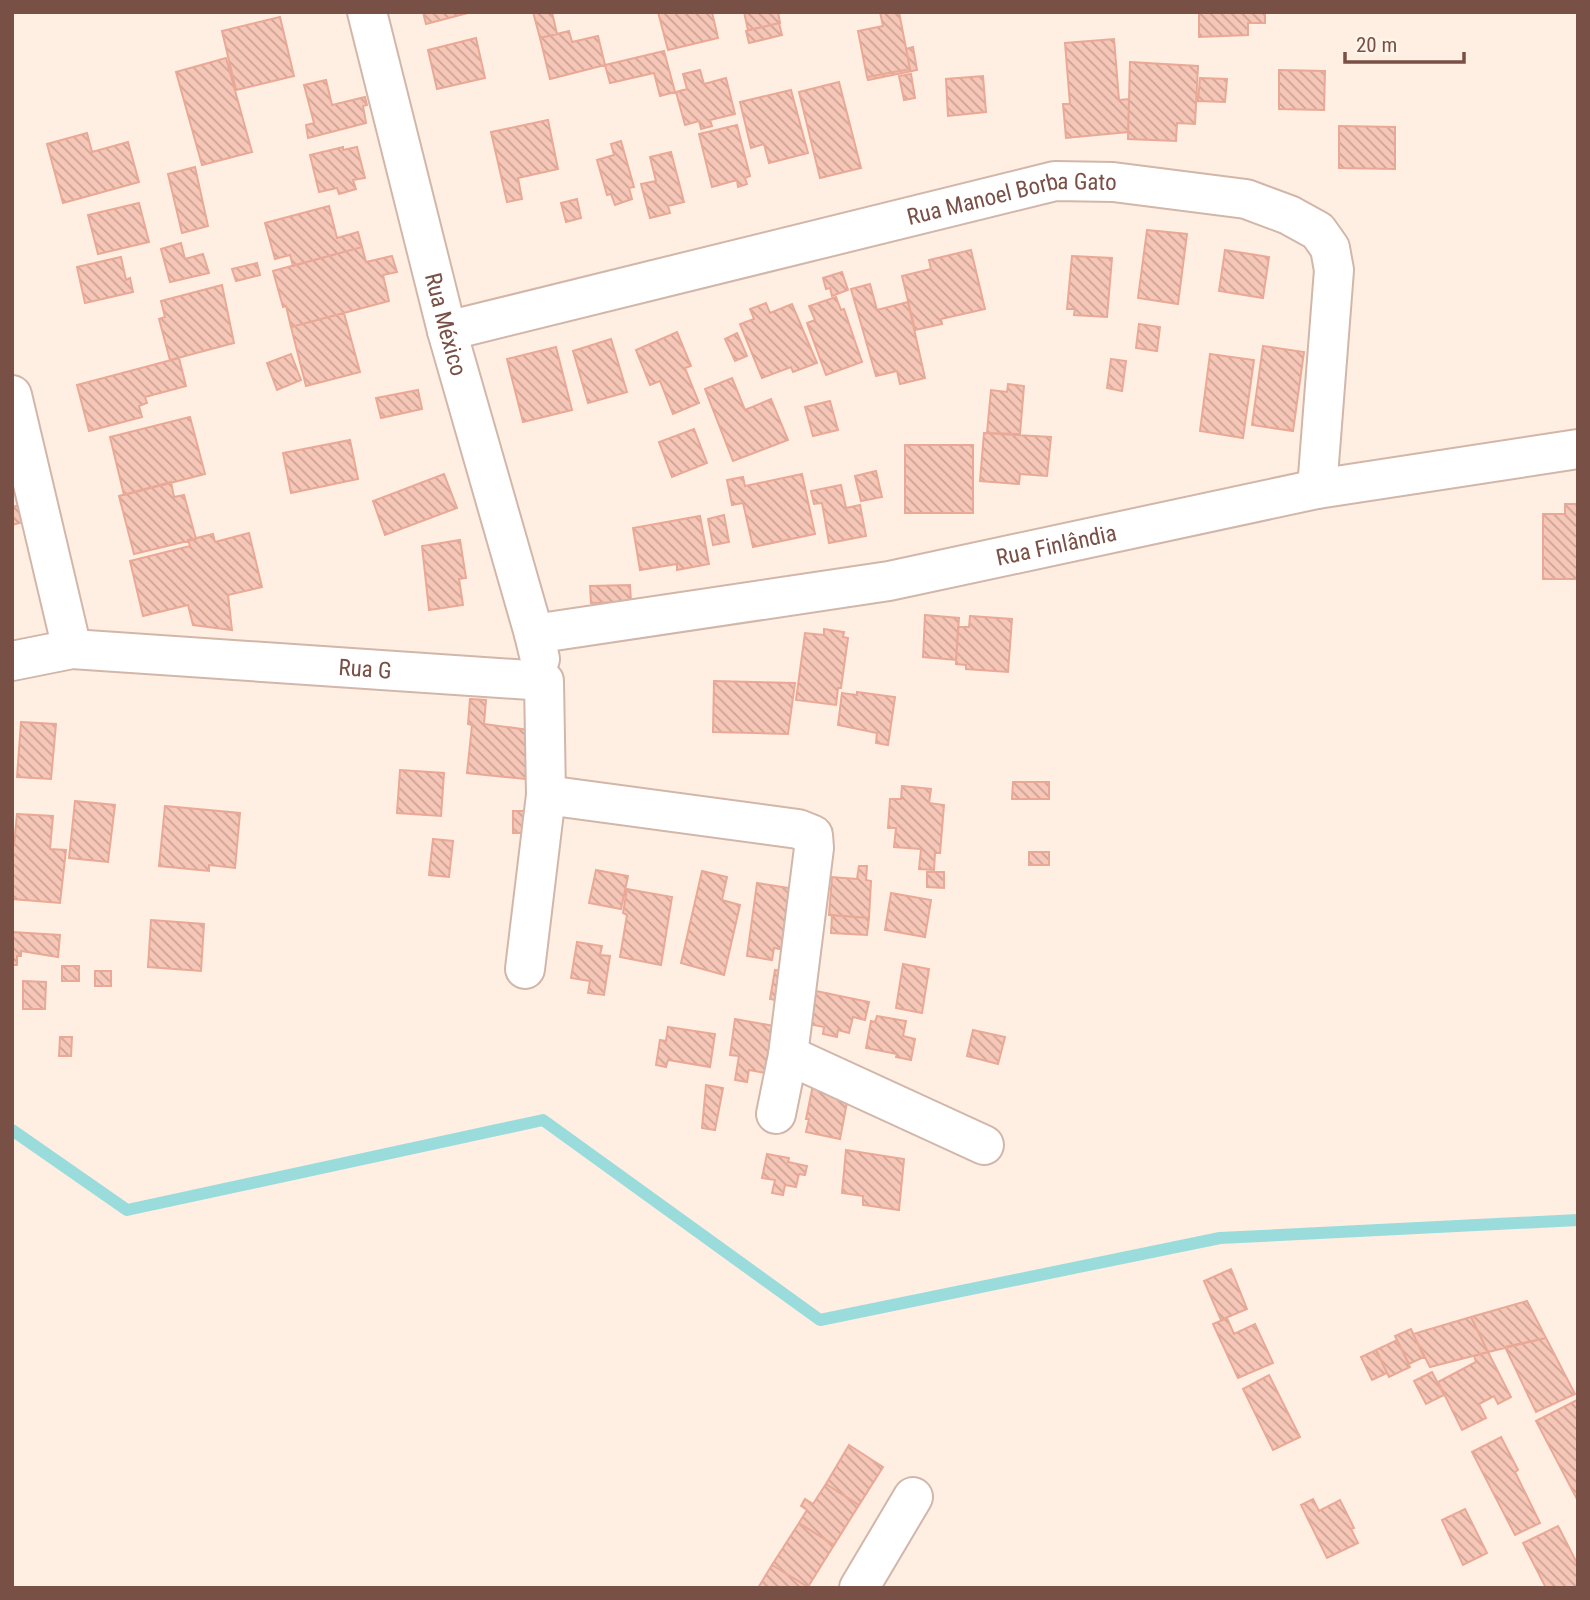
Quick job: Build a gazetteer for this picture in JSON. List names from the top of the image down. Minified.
{"streets":{"street":["Rua Manoel Borba Gato","Rua México","Rua Finlândia","Rua G"]},"crossings":[["Rua Manoel Borba Gato","Rua México"],["Rua Manoel Borba Gato","Rua Finlândia"],["Rua México","Rua Finlândia"],["Rua México","Rua G"]],"scale_bar":"20 m"}
